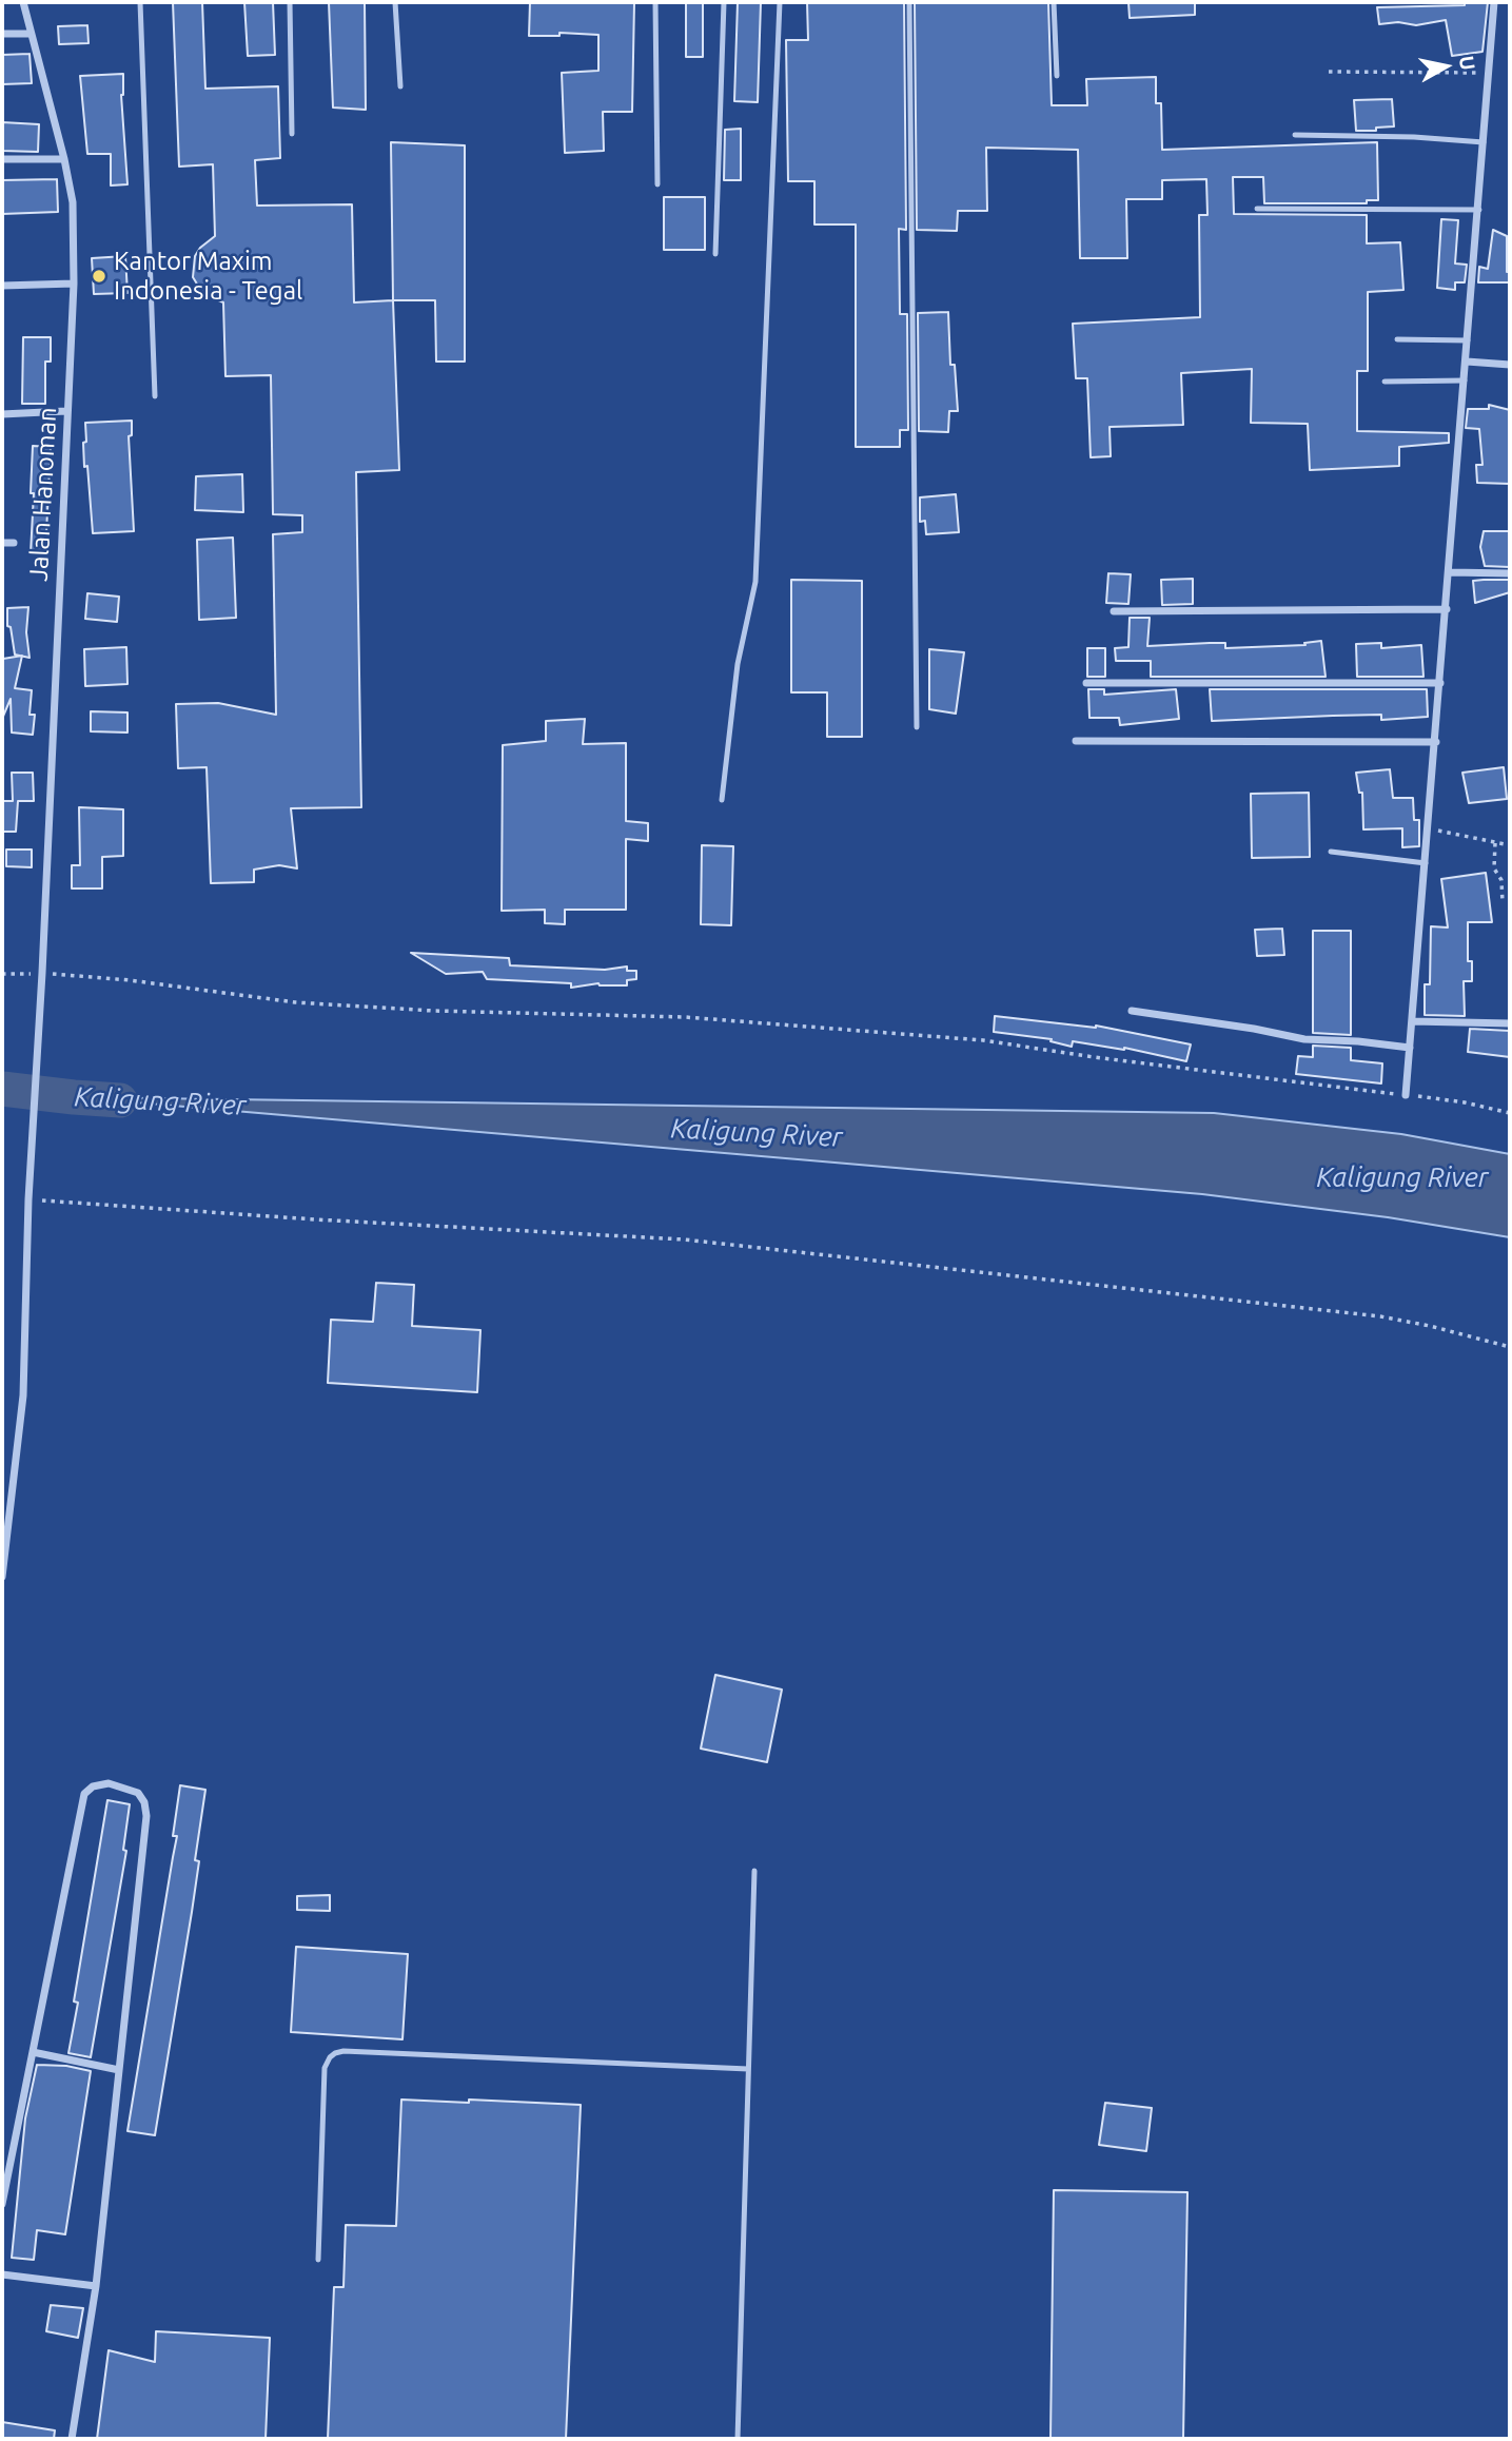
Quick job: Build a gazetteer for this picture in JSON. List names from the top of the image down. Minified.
{"streets":{"street":["Jalan Hanoman"]},"water":["Kaligung River"],"places":["Kantor Maxim Indonesia - Tegal"],"north":"right"}
